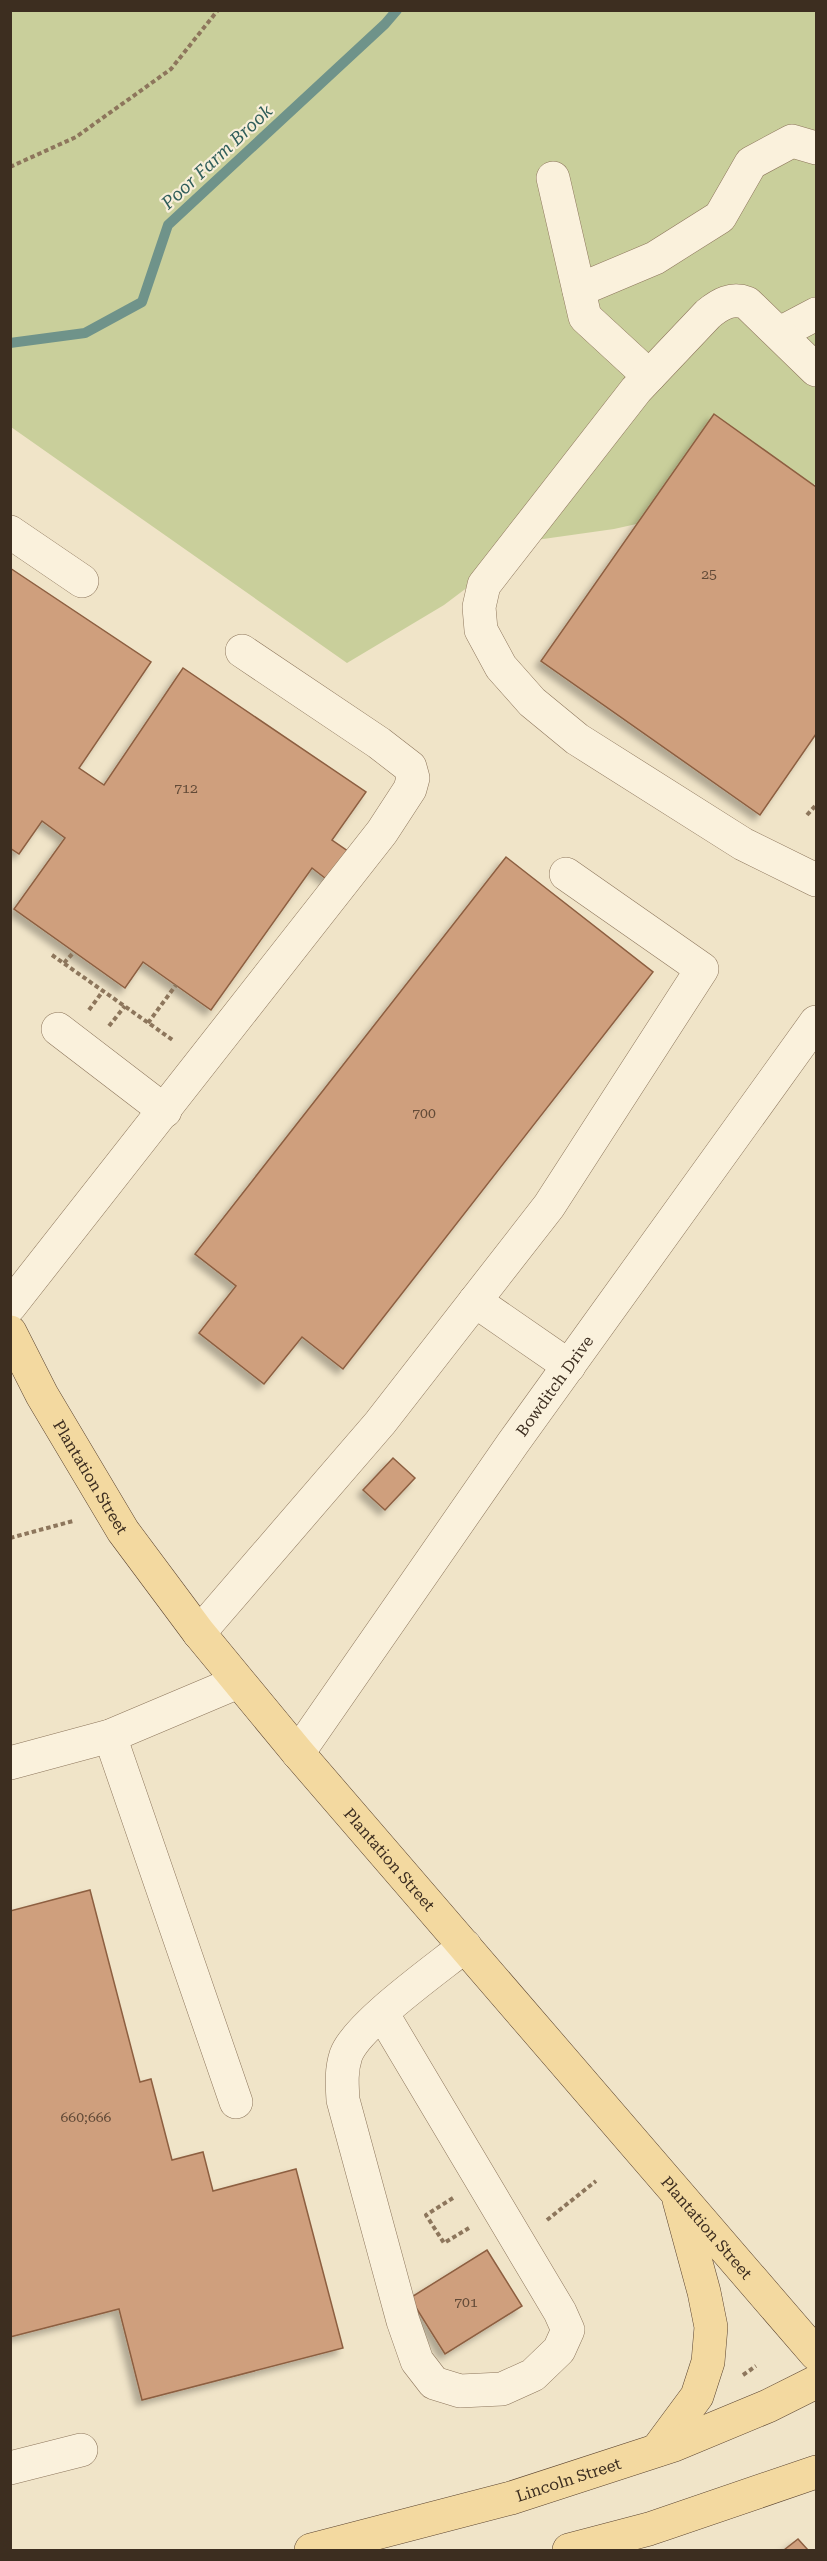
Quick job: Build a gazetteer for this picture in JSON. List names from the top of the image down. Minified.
{"streets":{"main road":["Plantation Street","Lincoln Street"],"street":["Bowditch Drive"]},"crossings":[["Bowditch Drive","Plantation Street"]],"water":["Poor Farm Brook"],"house_numbers":["25","712","700","660;666","701"]}
